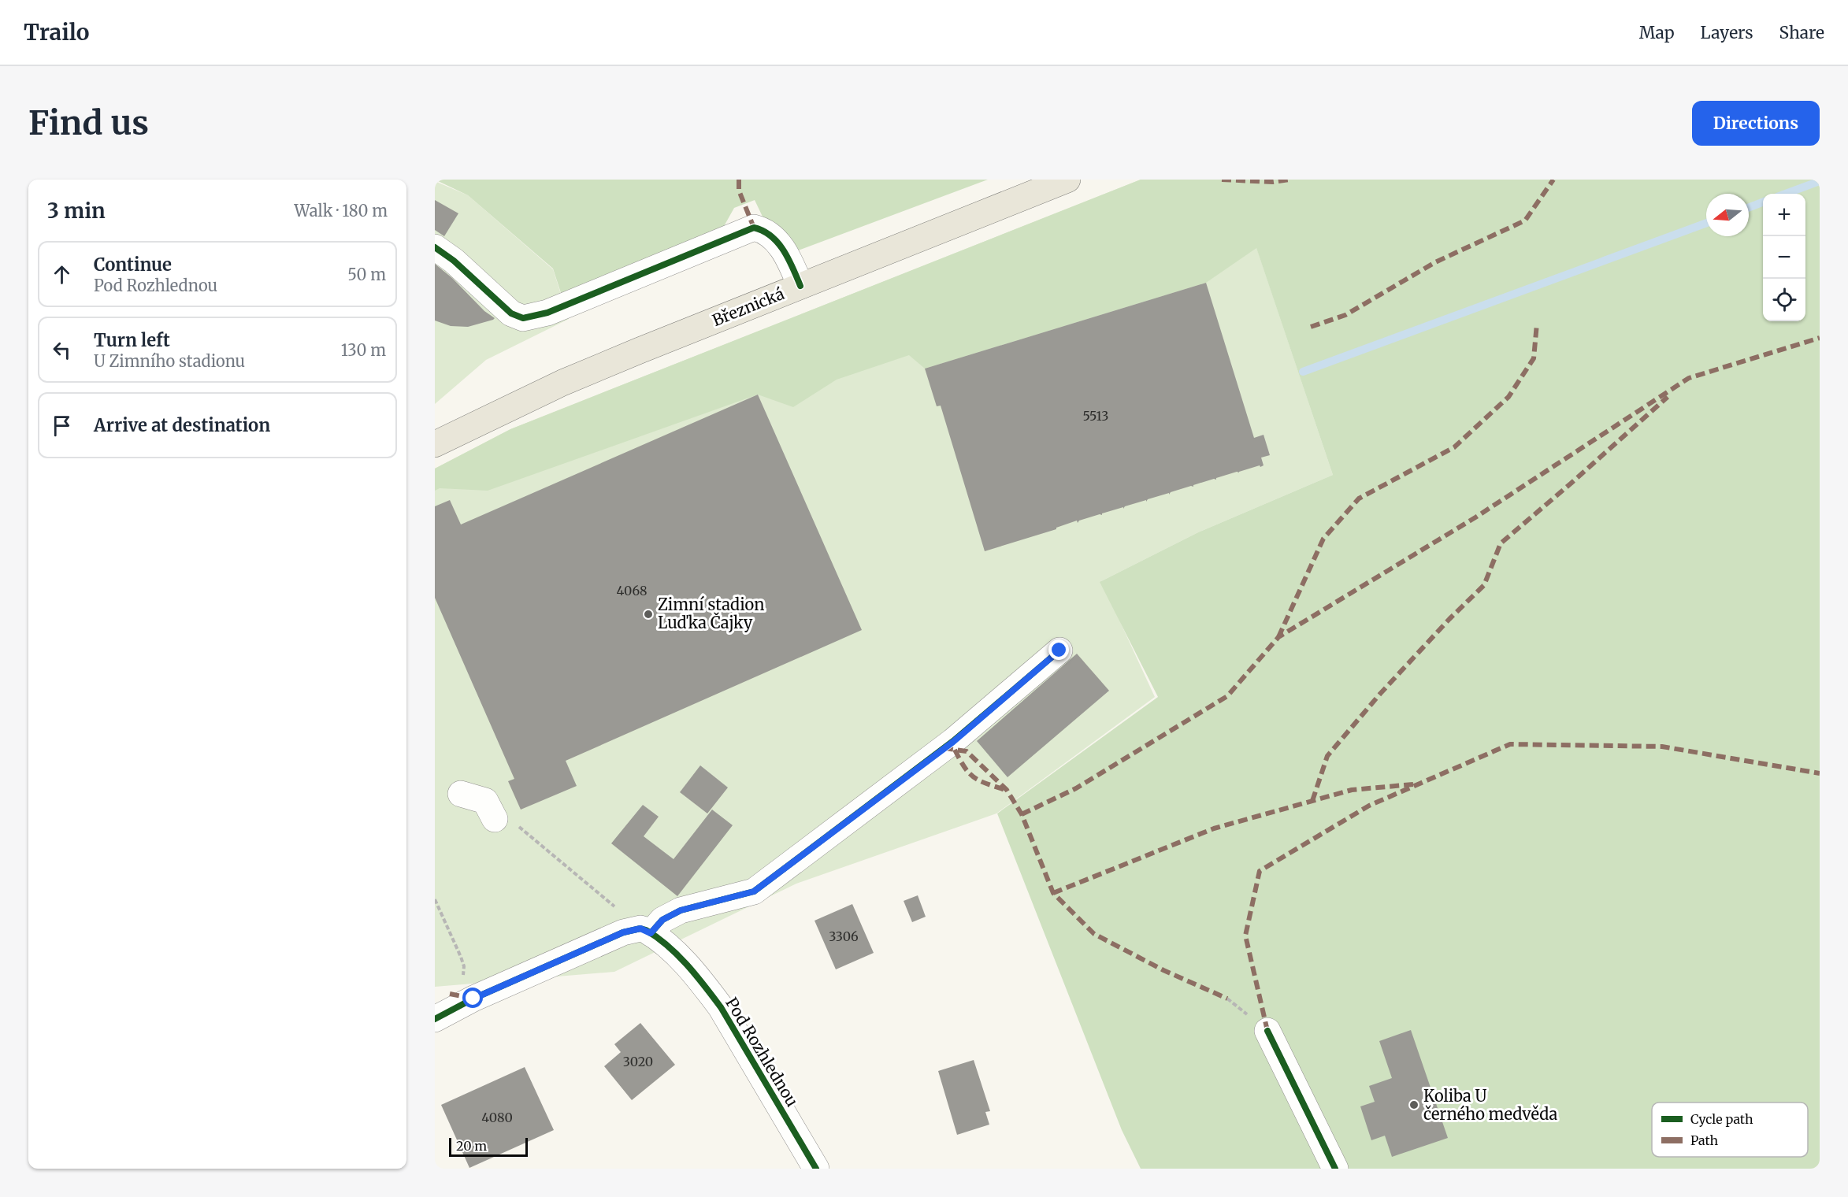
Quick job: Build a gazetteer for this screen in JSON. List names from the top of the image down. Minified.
{"streets":{"main road":["Březnická"],"street":["Pod Rozhlednou"]},"places":["Zimní stadion Luďka Čajky","Koliba U černého medvěda"],"house_numbers":["5513","4068","3306","3020","4080"],"legend":["Cycle path","Path"],"scale_bar":"20 m","north":"left","page":{"header":"Trailo","nav":["Map","Layers","Share"],"buttons":"Directions","title":"Find us","heading":["3 min","Walk · 180 m"],"map_buttons":["+","−"],"list":[["Continue","Pod Rozhlednou","50 m"],["Turn left","U Zimního stadionu","130 m"],"Arrive at destination"],"scale":"20 m"}}
